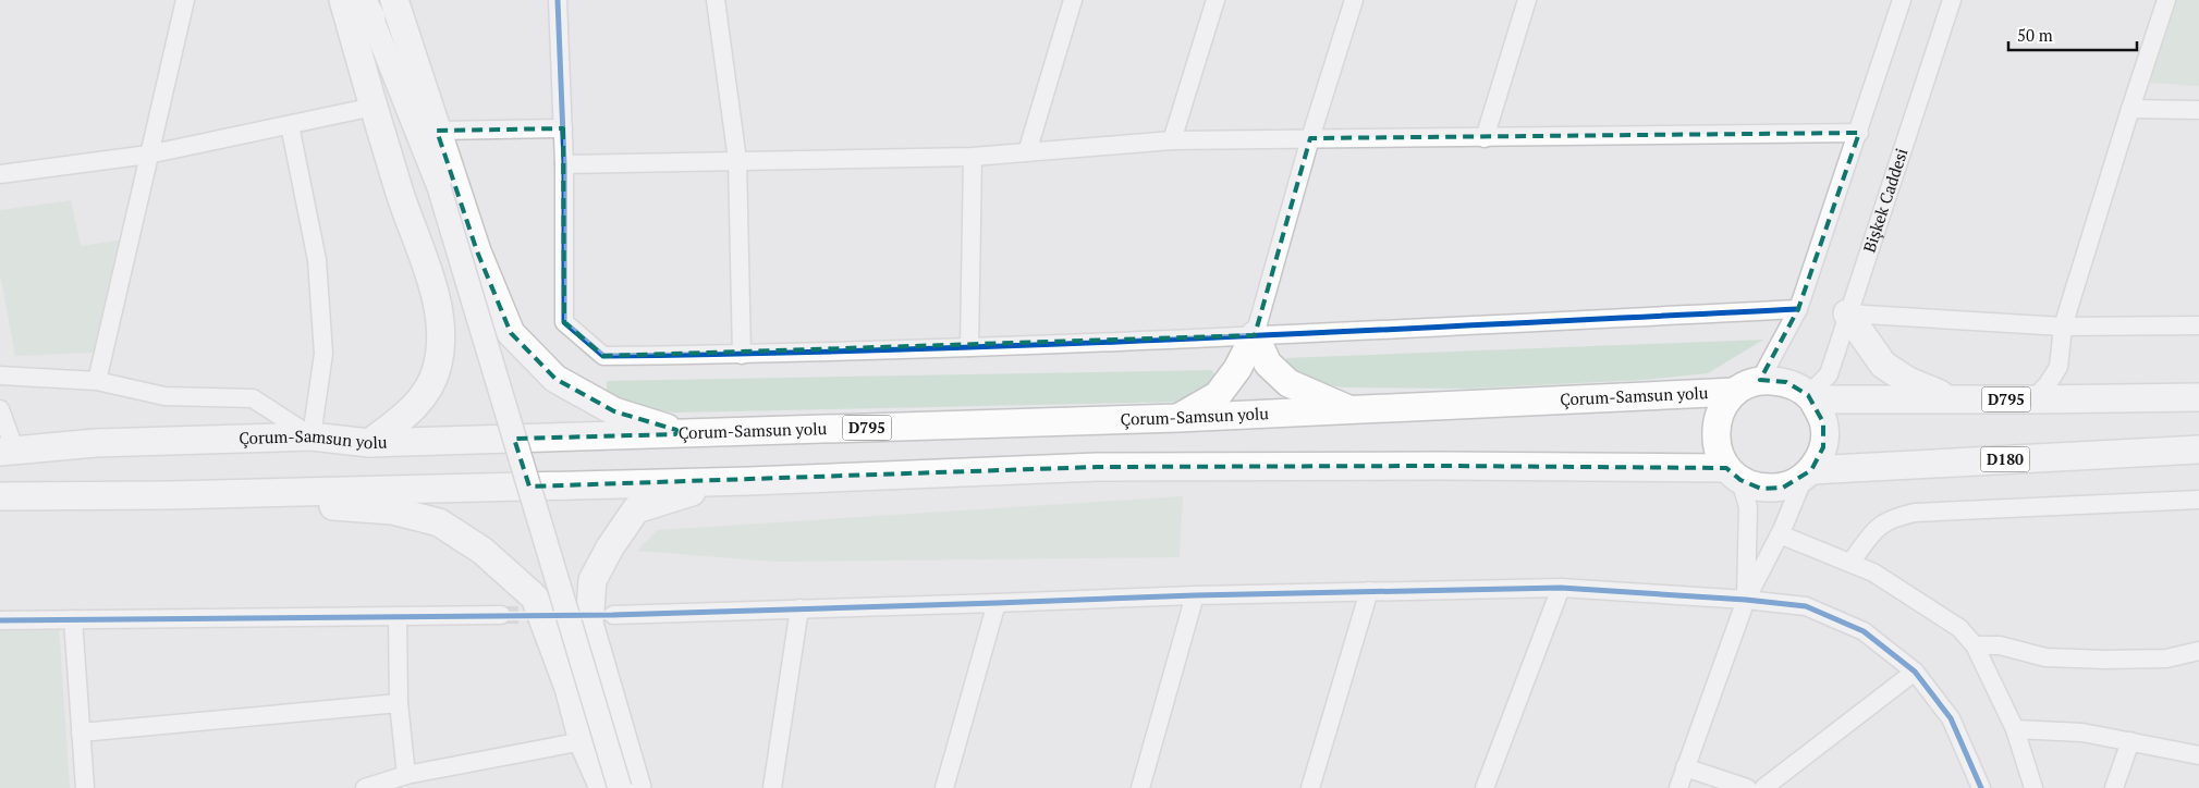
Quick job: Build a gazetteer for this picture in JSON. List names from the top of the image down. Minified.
{"streets":{"highway":["Çorum-Samsun yolu","D795","D180"],"street":["Bişkek Caddesi"]},"crossings":[["Bişkek Caddesi","Çorum-Samsun yolu"],["Bişkek Caddesi","D795"],["Bişkek Caddesi","D180"],["Çorum-Samsun yolu","D795"],["Çorum-Samsun yolu","D180"],["D795","D180"]],"scale_bar":"50 m"}
